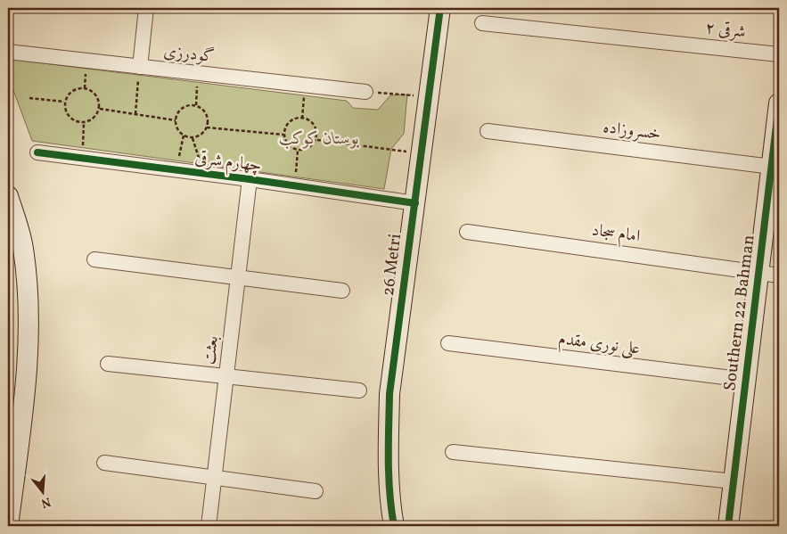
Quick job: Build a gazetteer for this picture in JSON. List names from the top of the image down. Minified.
{"streets":{"street":["۲ شرقی","گودرزی","خسروزاده","چهارم شرقی","امام سجاد","26 Metri","Southern 22 Bahman","علی نوری مقدم","بعثت"]},"crossings":[["خسروزاده","Southern 22 Bahman"],["چهارم شرقی","26 Metri"],["چهارم شرقی","بعثت"],["امام سجاد","Southern 22 Bahman"],["Southern 22 Bahman","علی نوری مقدم"]],"parks":["بوستان کوکب"],"north":"bottom"}
